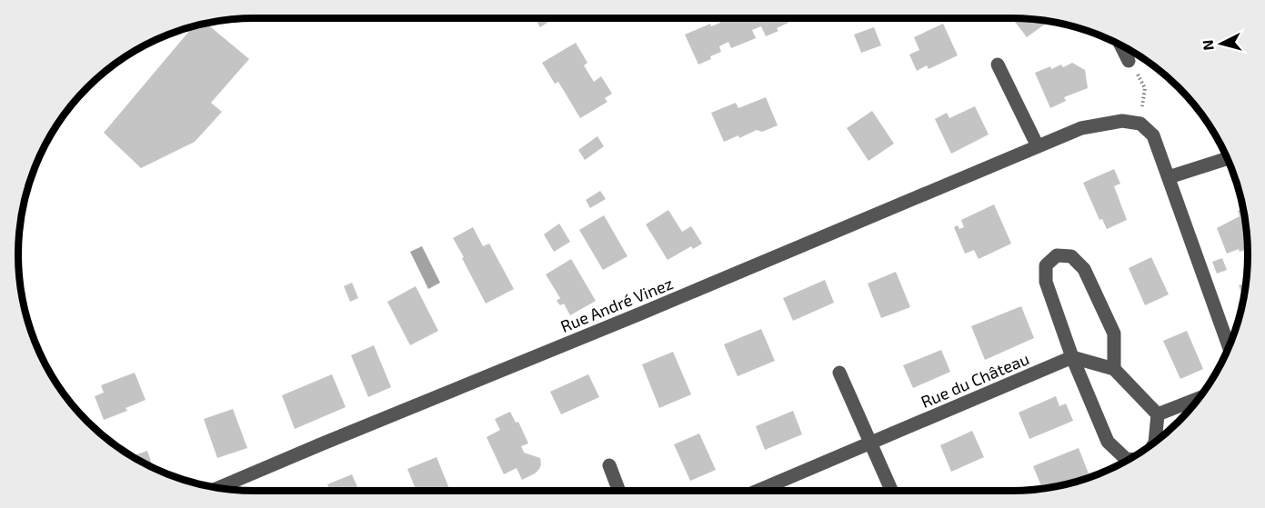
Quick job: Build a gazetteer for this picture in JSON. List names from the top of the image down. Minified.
{"streets":{"street":["Rue André Vinez","Rue du Château"]},"north":"left"}
